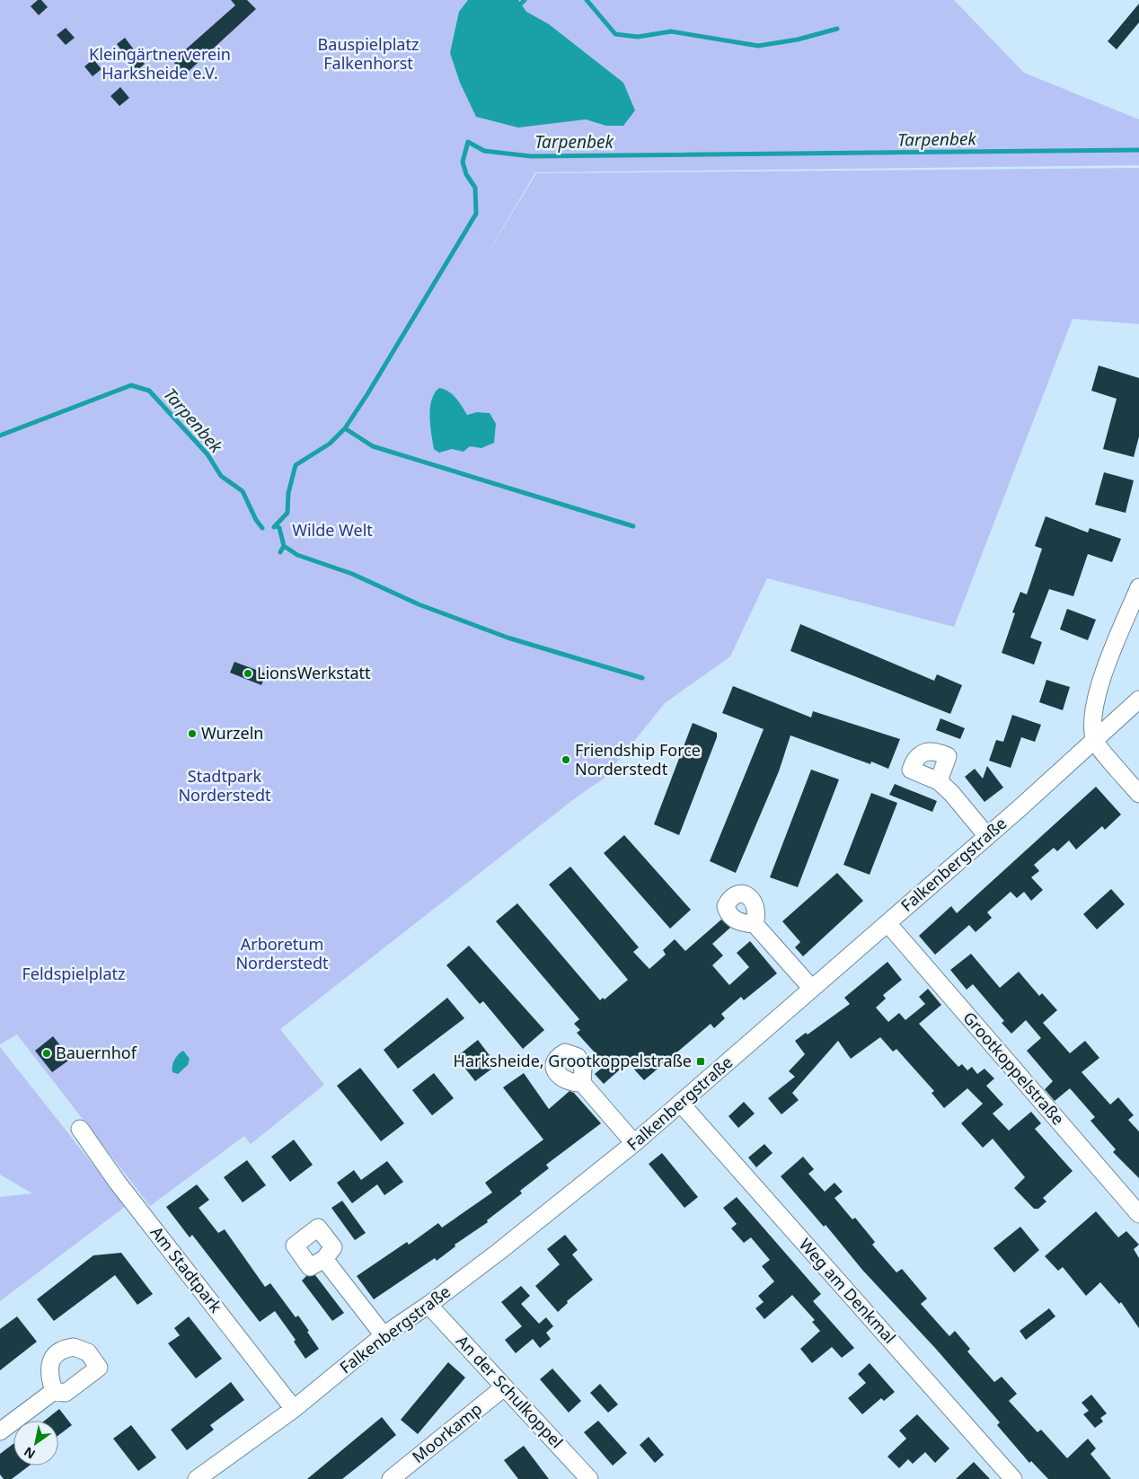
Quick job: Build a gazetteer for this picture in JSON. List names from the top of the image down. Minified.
{"streets":{"street":["Falkenbergstraße","Grootkoppelstraße","Am Stadtpark","Weg am Denkmal","An der Schulkoppel","Moorkamp"]},"crossings":[["Falkenbergstraße","Grootkoppelstraße"],["Falkenbergstraße","Am Stadtpark"],["Falkenbergstraße","Weg am Denkmal"],["Falkenbergstraße","An der Schulkoppel"],["An der Schulkoppel","Moorkamp"]],"water":["Tarpenbek"],"parks":["Bauspielplatz Falkenhorst","Kleingärtnerverein Harksheide e.V.","Wilde Welt","Stadtpark Norderstedt","Arboretum Norderstedt","Feldspielplatz"],"places":{"other":["LionsWerkstatt","Wurzeln","Friendship Force Norderstedt","Bauernhof"],"transit":["Harksheide, Grootkoppelstraße"]},"north":"bottom left"}
